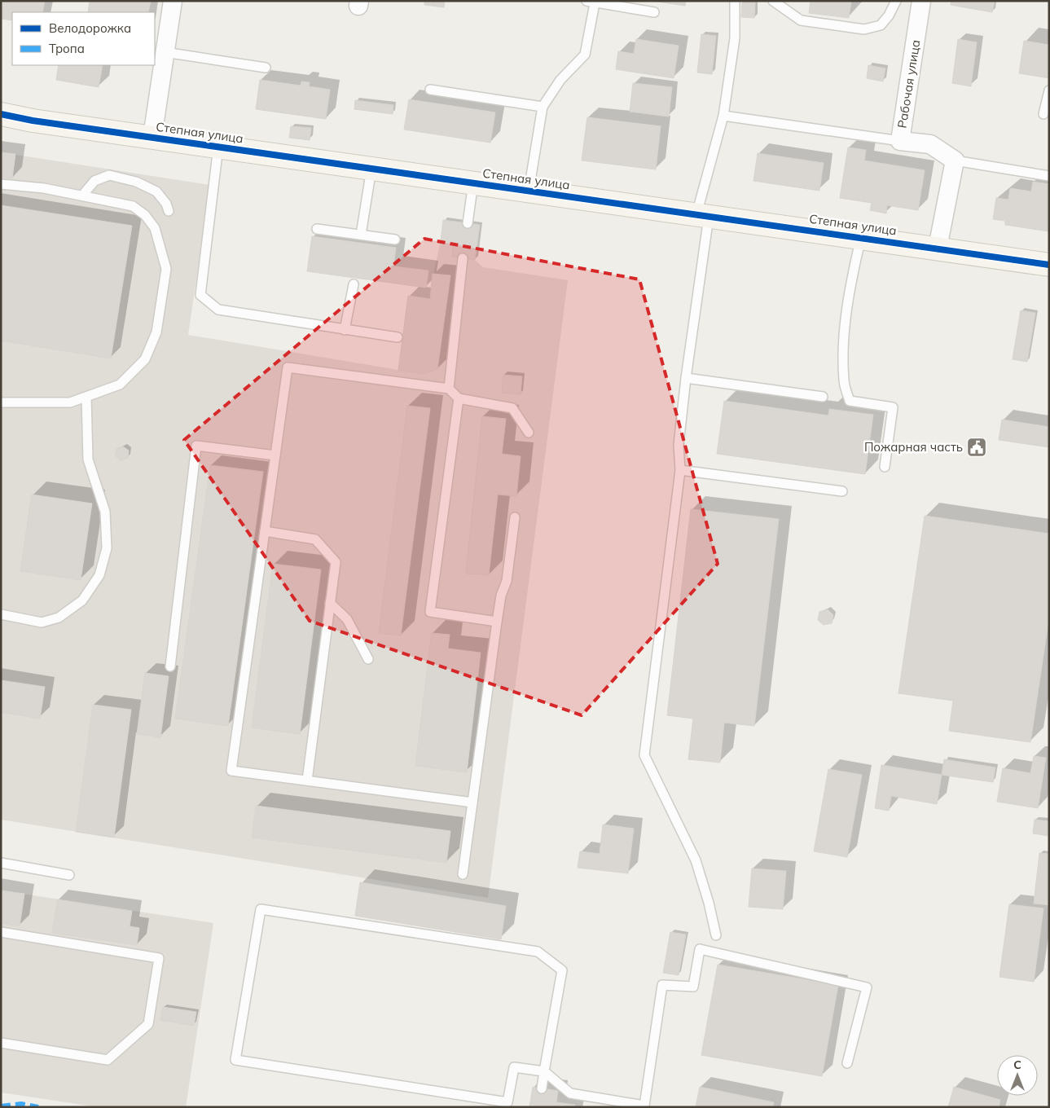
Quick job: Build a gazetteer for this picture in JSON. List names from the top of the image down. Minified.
{"streets":{"street":["Рабочая улица","Степная улица"]},"places":{"public building":["Пожарная часть"]},"legend":["Велодорожка","Тропа"],"north":"top"}
